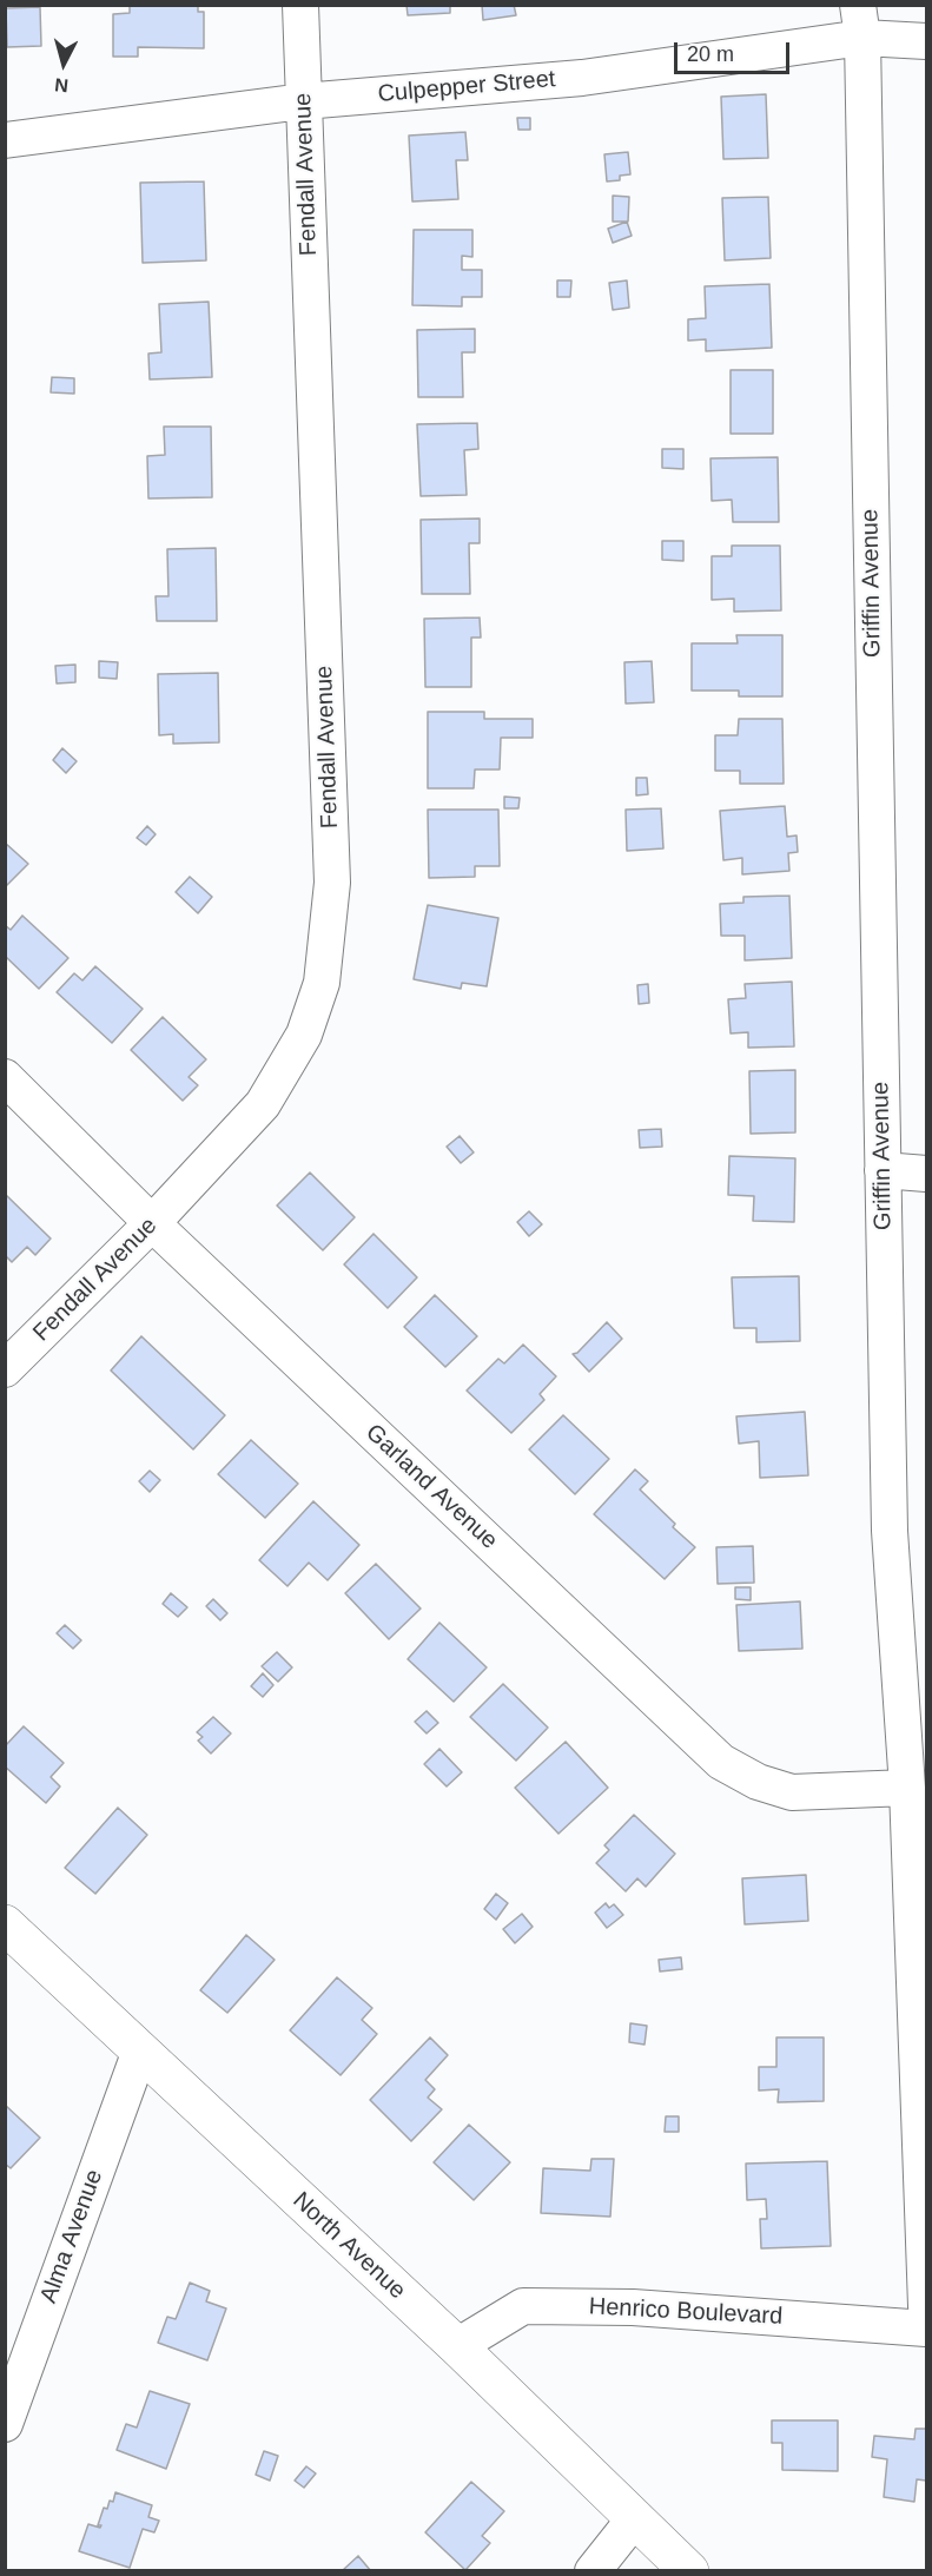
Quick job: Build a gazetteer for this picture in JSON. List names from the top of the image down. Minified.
{"streets":{"street":["Culpepper Street","Fendall Avenue","Griffin Avenue","Garland Avenue","Alma Avenue","North Avenue","Henrico Boulevard"]},"crossings":[["Culpepper Street","Fendall Avenue"],["Culpepper Street","Griffin Avenue"],["Fendall Avenue","Garland Avenue"],["Griffin Avenue","Garland Avenue"],["Alma Avenue","North Avenue"],["North Avenue","Henrico Boulevard"]],"scale_bar":"20 m","north":"bottom"}
